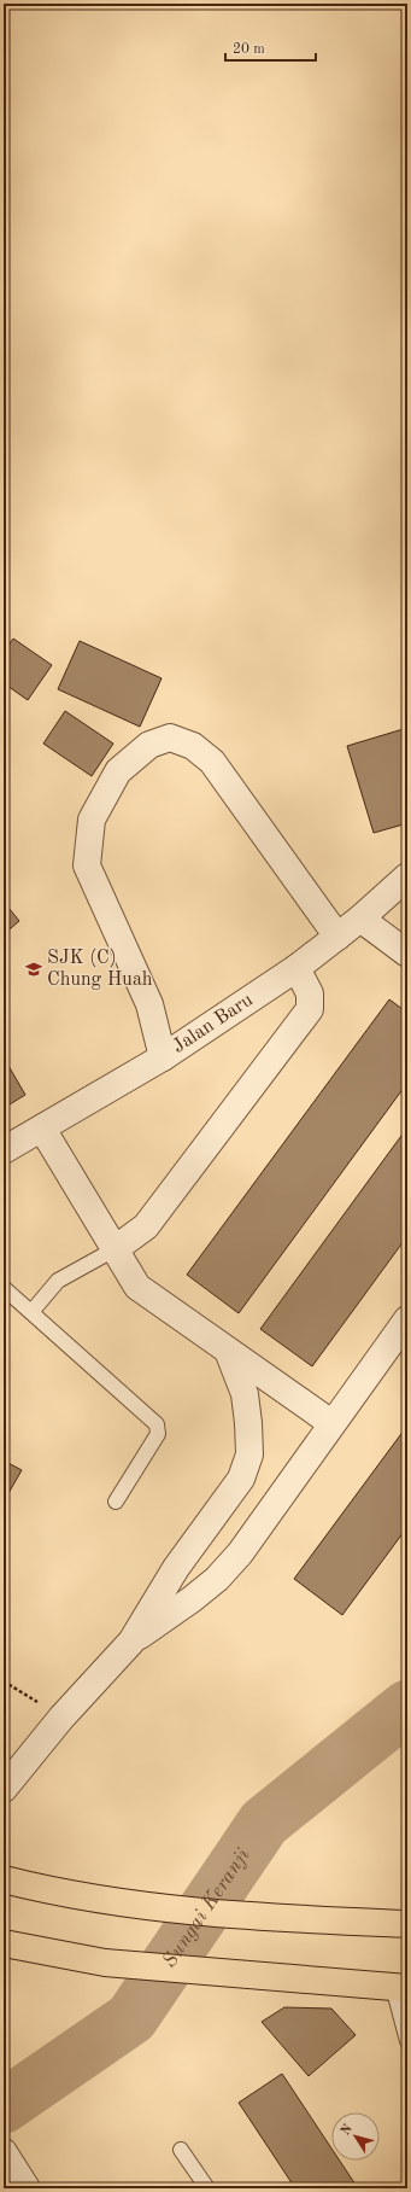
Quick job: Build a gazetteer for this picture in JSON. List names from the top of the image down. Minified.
{"streets":{"street":["Jalan Baru"]},"water":["Sungai Keranji"],"places":{"school or university":["SJK (C) Chung Huah"]},"scale_bar":"20 m","north":"top left"}
